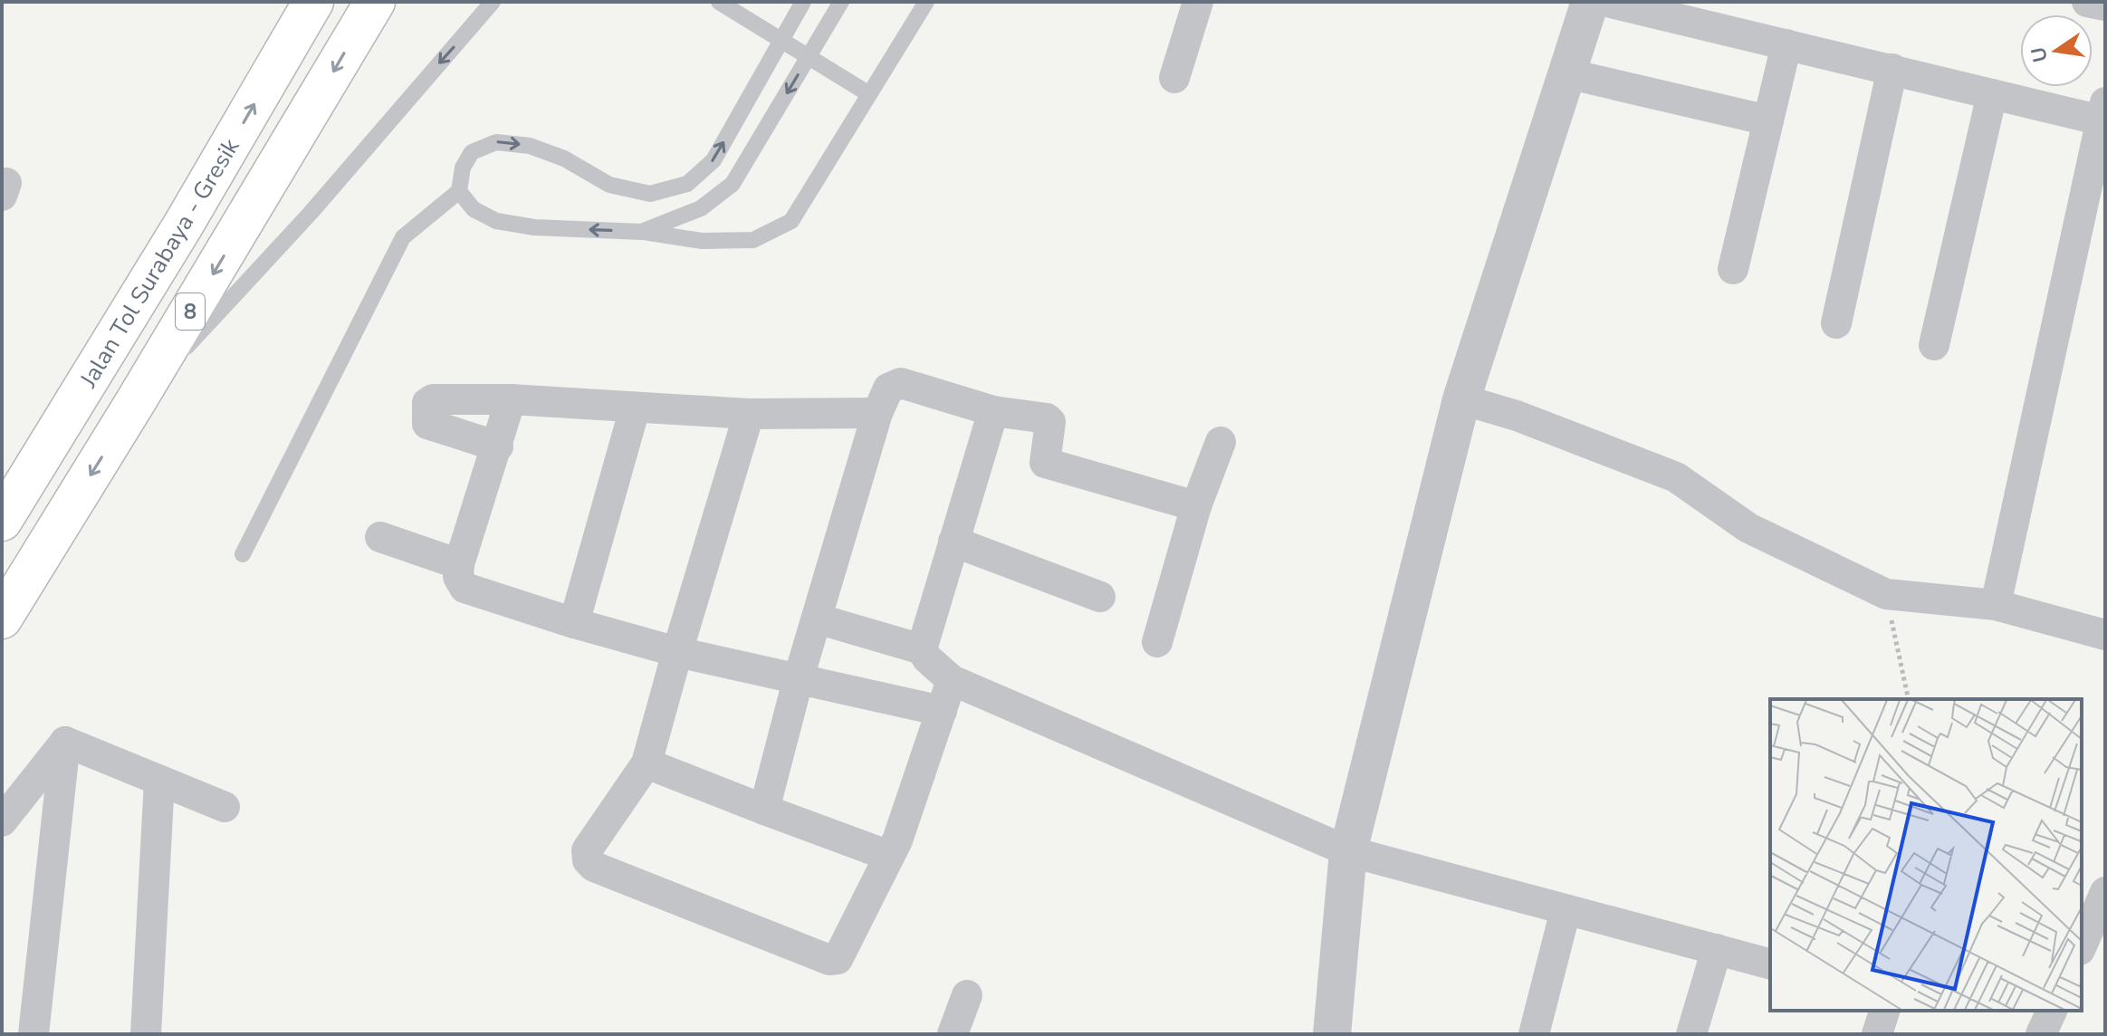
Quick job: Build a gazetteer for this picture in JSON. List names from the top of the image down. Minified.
{"streets":{"highway":["Jalan Tol Surabaya - Gresik","8"]},"north":"left"}
